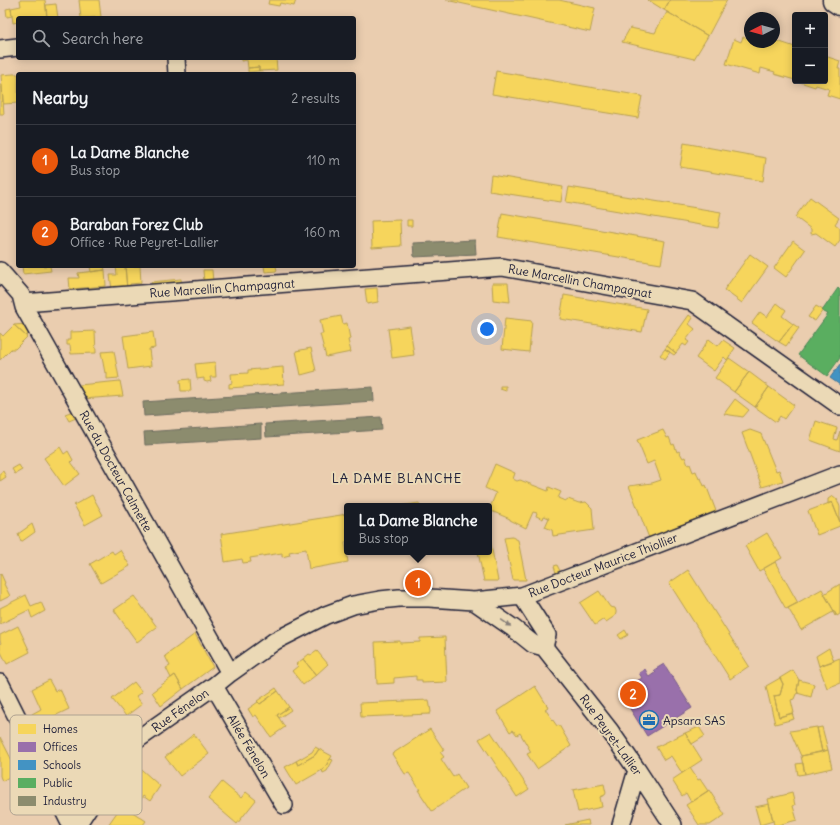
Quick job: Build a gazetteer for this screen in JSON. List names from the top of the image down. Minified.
{"streets":{"street":["Rue Marcellin Champagnat","Rue du Docteur Calmette","Rue Docteur Maurice Thiollier","Rue Fénelon","Rue Peyret-Lallier","Allée Fénelon"]},"crossings":[["Rue Marcellin Champagnat","Rue du Docteur Calmette"],["Rue du Docteur Calmette","Rue Docteur Maurice Thiollier"],["Rue du Docteur Calmette","Rue Fénelon"],["Rue Docteur Maurice Thiollier","Rue Fénelon"],["Rue Docteur Maurice Thiollier","Rue Peyret-Lallier"],["Rue Fénelon","Allée Fénelon"]],"districts":["LA DAME BLANCHE"],"places":{"office":["Apsara SAS"]},"legend":["Homes","Offices","Schools","Public","Industry"],"north":"left","page":{"map_buttons":["+","−"],"search":"Search here","heading":["Nearby","2 results"],"list":[{"mark":"1","name":"La Dame Blanche","note":"Bus stop","value":"110 m"},{"mark":"2","name":"Baraban Forez Club","note":"Office · Rue Peyret-Lallier","value":"160 m"}],"popup":["La Dame Blanche","Bus stop"],"pins":["1","2"]}}
